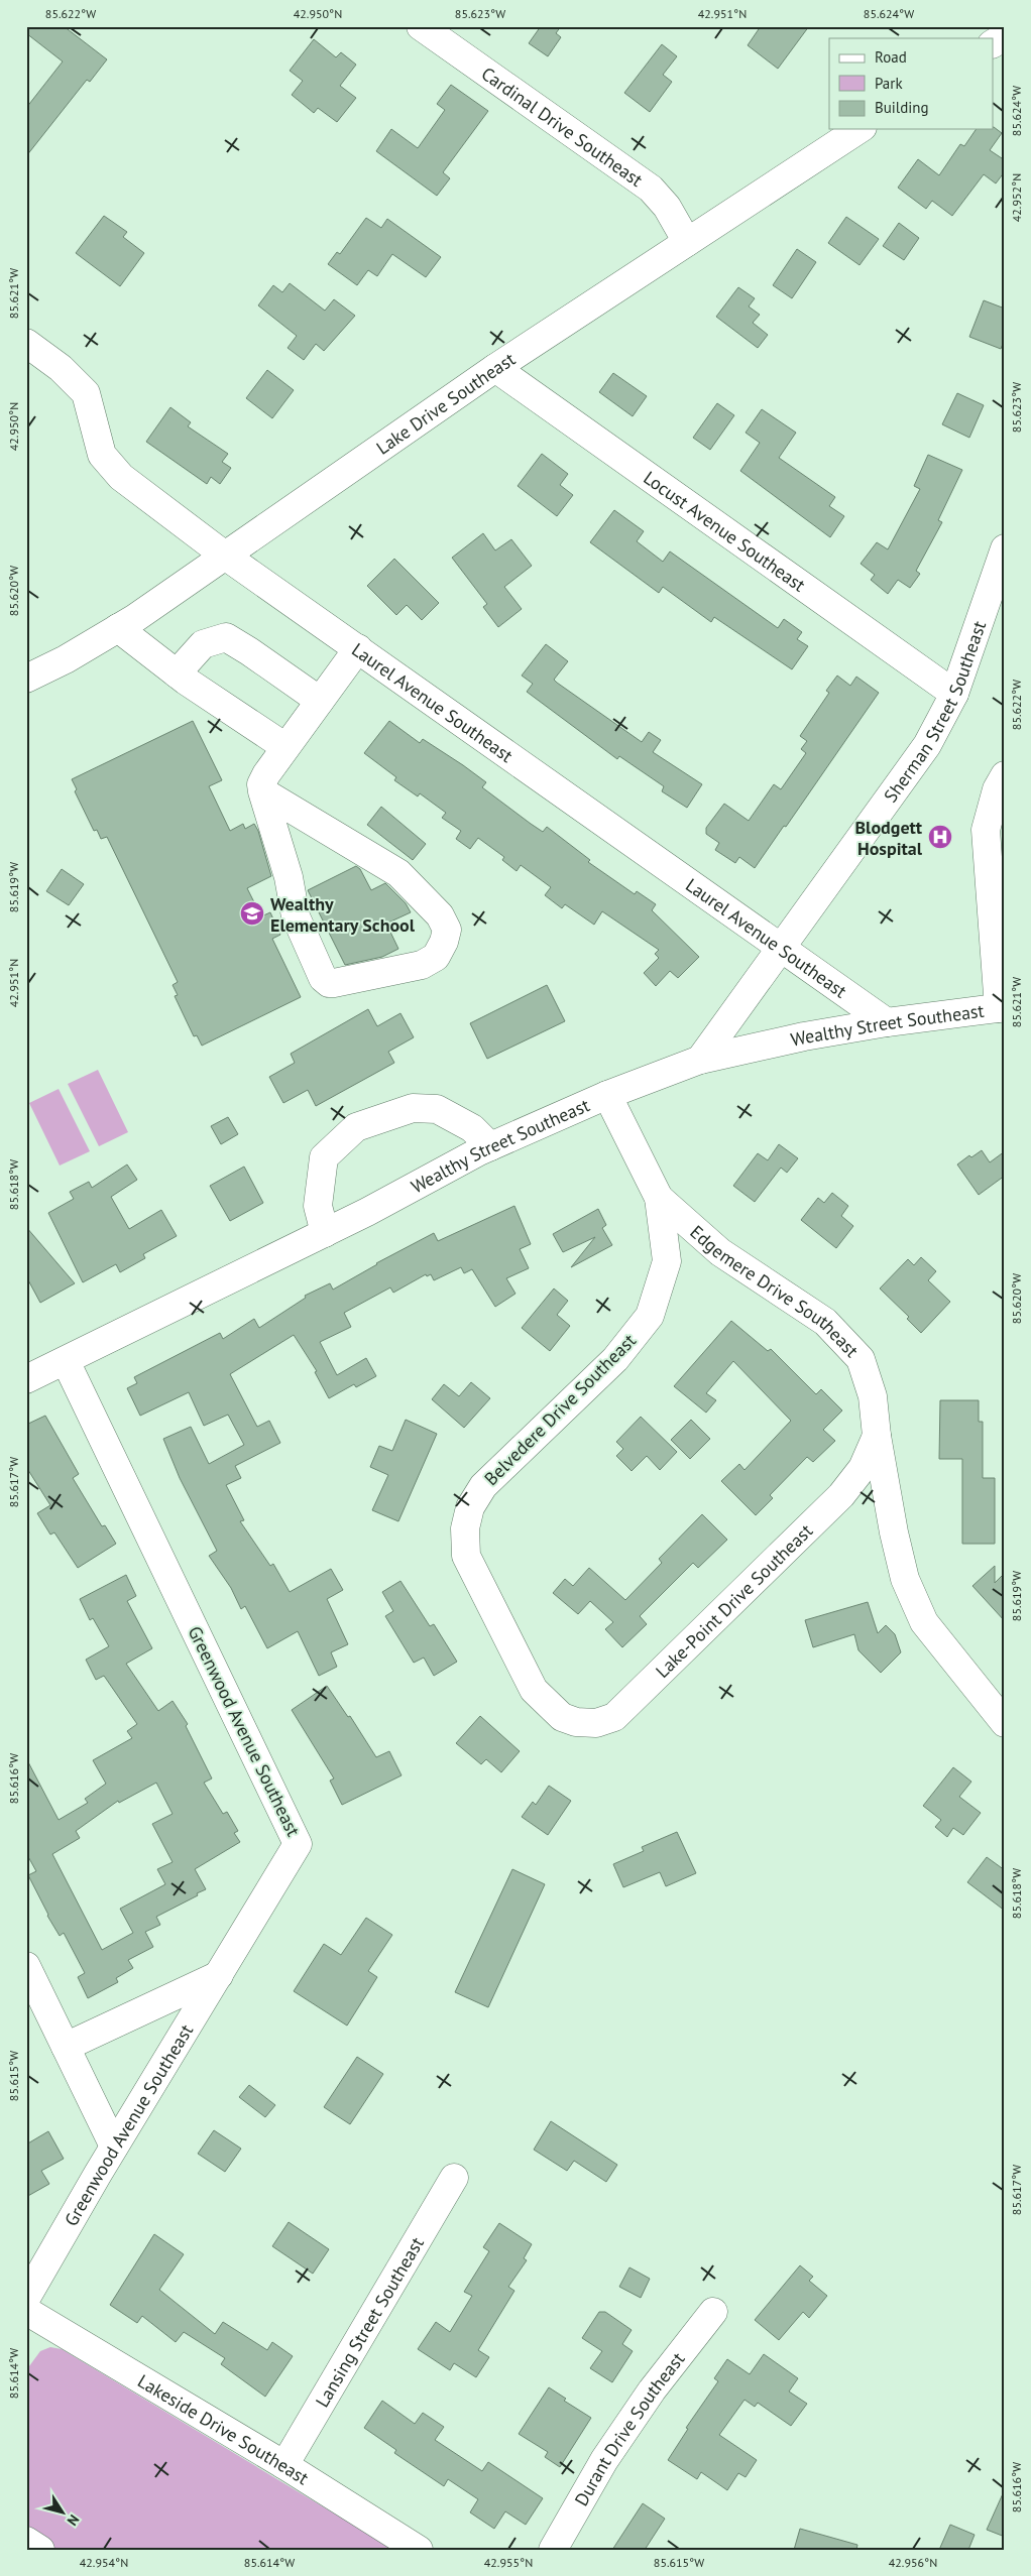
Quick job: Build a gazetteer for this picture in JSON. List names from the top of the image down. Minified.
{"streets":{"street":["Cardinal Drive Southeast","Lake Drive Southeast","Locust Avenue Southeast","Laurel Avenue Southeast","Sherman Street Southeast","Wealthy Street Southeast","Edgemere Drive Southeast","Belvedere Drive Southeast","Lake-Point Drive Southeast","Greenwood Avenue Southeast","Lansing Street Southeast","Lakeside Drive Southeast","Durant Drive Southeast"]},"crossings":[["Cardinal Drive Southeast","Lake Drive Southeast"],["Lake Drive Southeast","Locust Avenue Southeast"],["Lake Drive Southeast","Laurel Avenue Southeast"],["Locust Avenue Southeast","Sherman Street Southeast"],["Laurel Avenue Southeast","Sherman Street Southeast"],["Laurel Avenue Southeast","Wealthy Street Southeast"],["Sherman Street Southeast","Wealthy Street Southeast"],["Wealthy Street Southeast","Greenwood Avenue Southeast"],["Edgemere Drive Southeast","Belvedere Drive Southeast"],["Edgemere Drive Southeast","Lake-Point Drive Southeast"],["Belvedere Drive Southeast","Lake-Point Drive Southeast"],["Lansing Street Southeast","Lakeside Drive Southeast"]],"places":{"hospital":["Blodgett Hospital"],"school or university":["Wealthy Elementary School"]},"legend":["Road","Park","Building"],"north":"bottom right","coordinates":["85.622°W","42.950°N","85.623°W","42.951°N","85.624°W","42.952°N","85.621°W","85.620°W","85.619°W","85.618°W","85.617°W","85.616°W","85.615°W","85.614°W","42.954°N","42.955°N","42.956°N"]}
